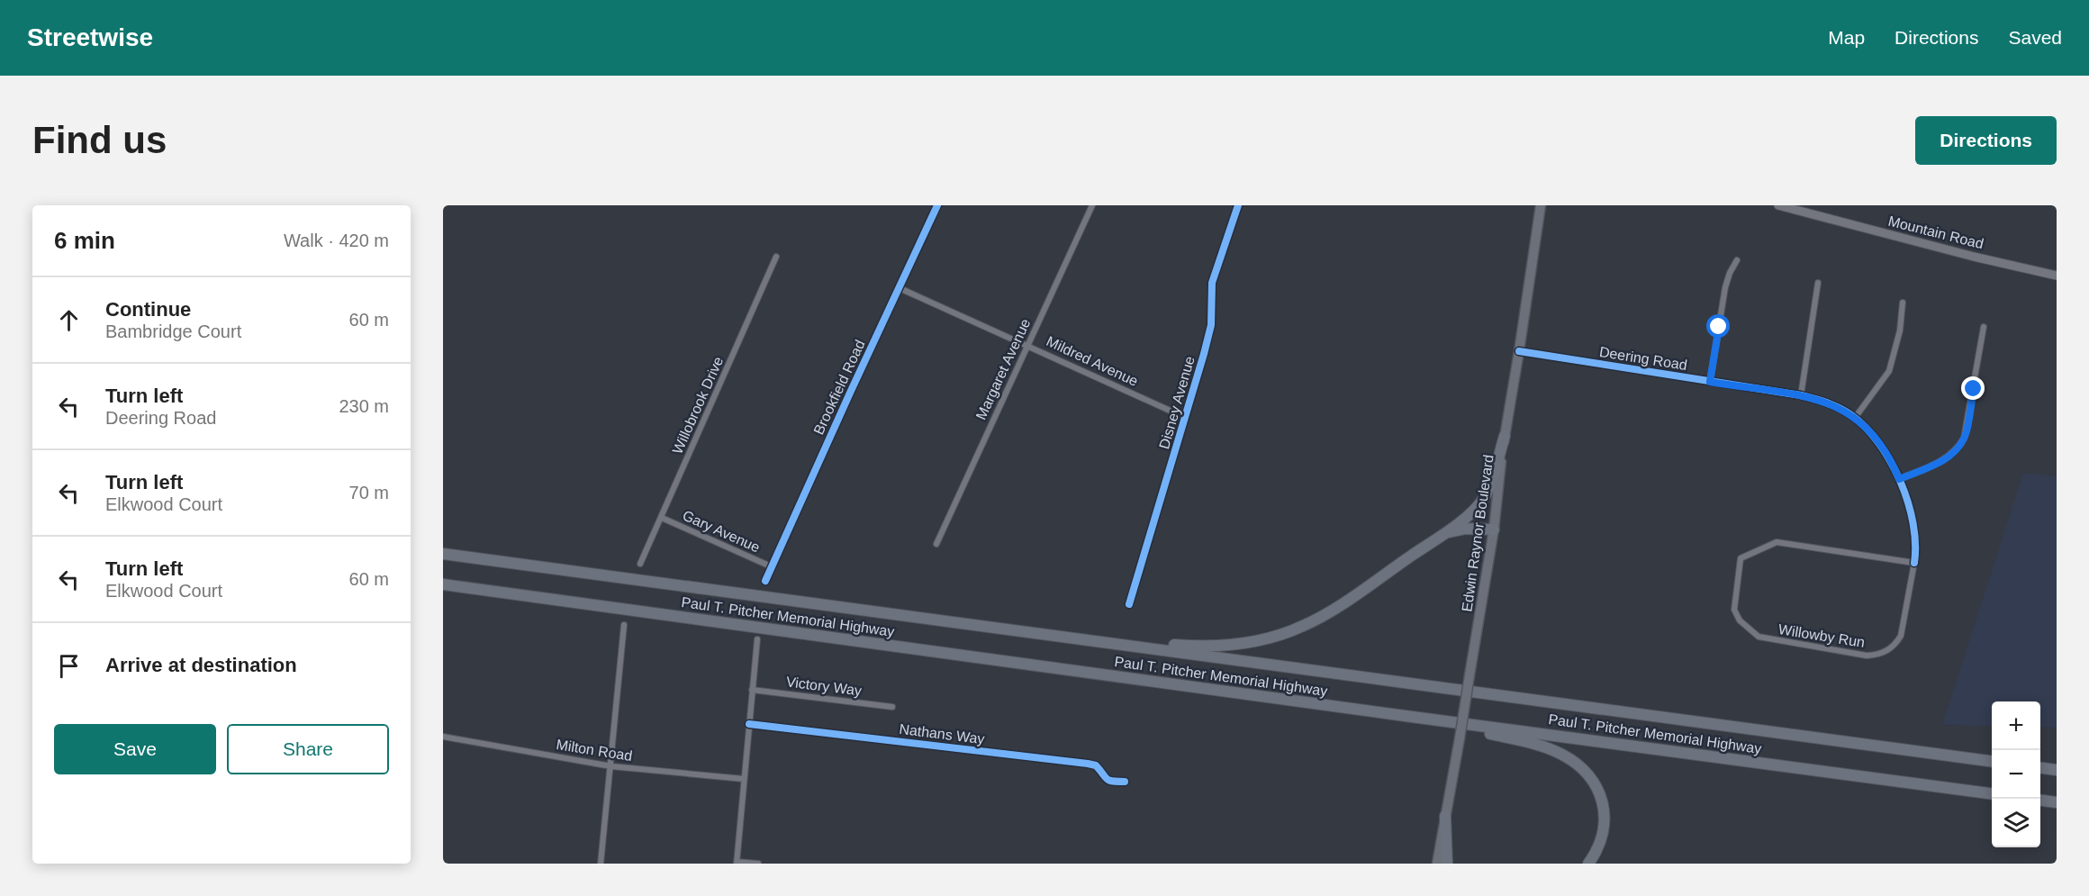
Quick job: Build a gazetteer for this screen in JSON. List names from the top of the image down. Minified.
{"streets":{"highway":["Paul T. Pitcher Memorial Highway"],"main road":["Mountain Road","Edwin Raynor Boulevard"],"street":["Deering Road","Mildred Avenue","Margaret Avenue","Brookfield Road","Disney Avenue","Willobrook Drive","Gary Avenue","Willowby Run","Victory Way","Nathans Way","Milton Road"]},"crossings":[["Deering Road","Edwin Raynor Boulevard"],["Deering Road","Willowby Run"],["Mildred Avenue","Margaret Avenue"],["Mildred Avenue","Brookfield Road"],["Mildred Avenue","Disney Avenue"],["Brookfield Road","Gary Avenue"],["Willobrook Drive","Gary Avenue"]],"page":{"header":"Streetwise","nav":["Map","Directions","Saved"],"buttons":["Directions",["Save","Share"]],"title":"Find us","heading":["6 min","Walk · 420 m"],"list":[["Continue","Bambridge Court","60 m"],["Turn left","Deering Road","230 m"],["Turn left","Elkwood Court","70 m"],["Turn left","Elkwood Court","60 m"],"Arrive at destination"],"map_buttons":["+","−"]}}
